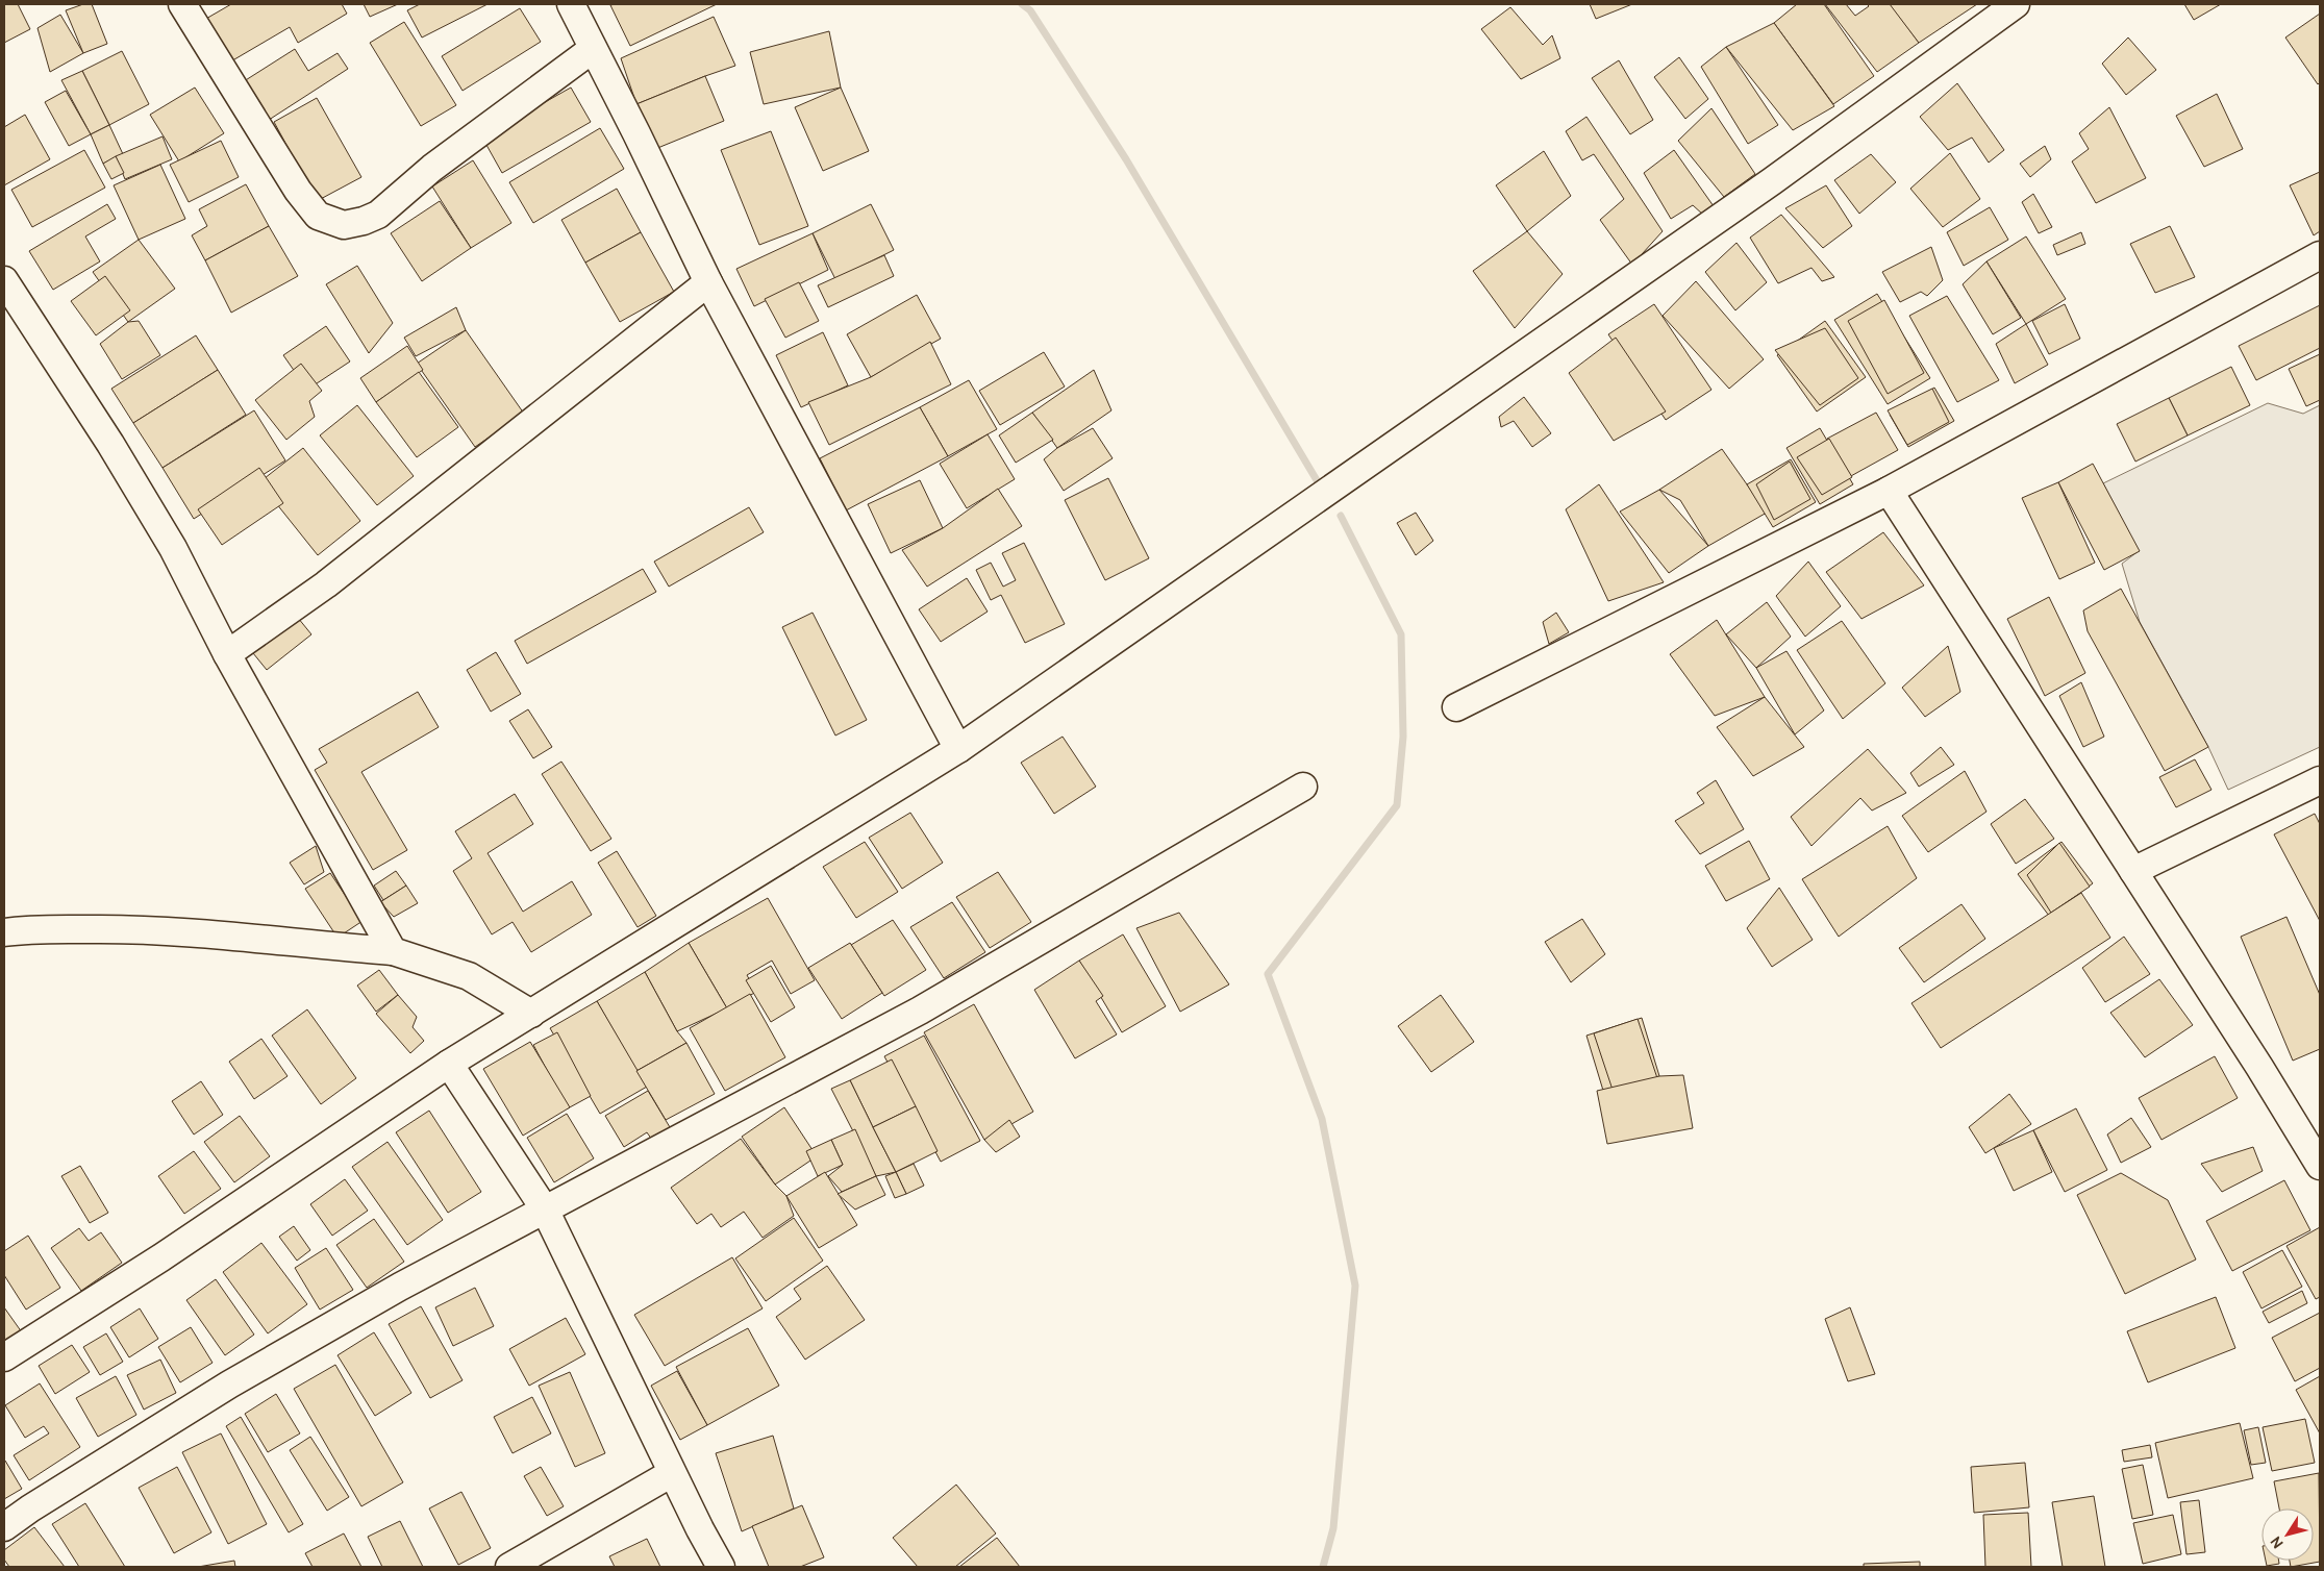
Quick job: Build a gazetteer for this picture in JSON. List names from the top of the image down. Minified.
{"north":"bottom left"}
